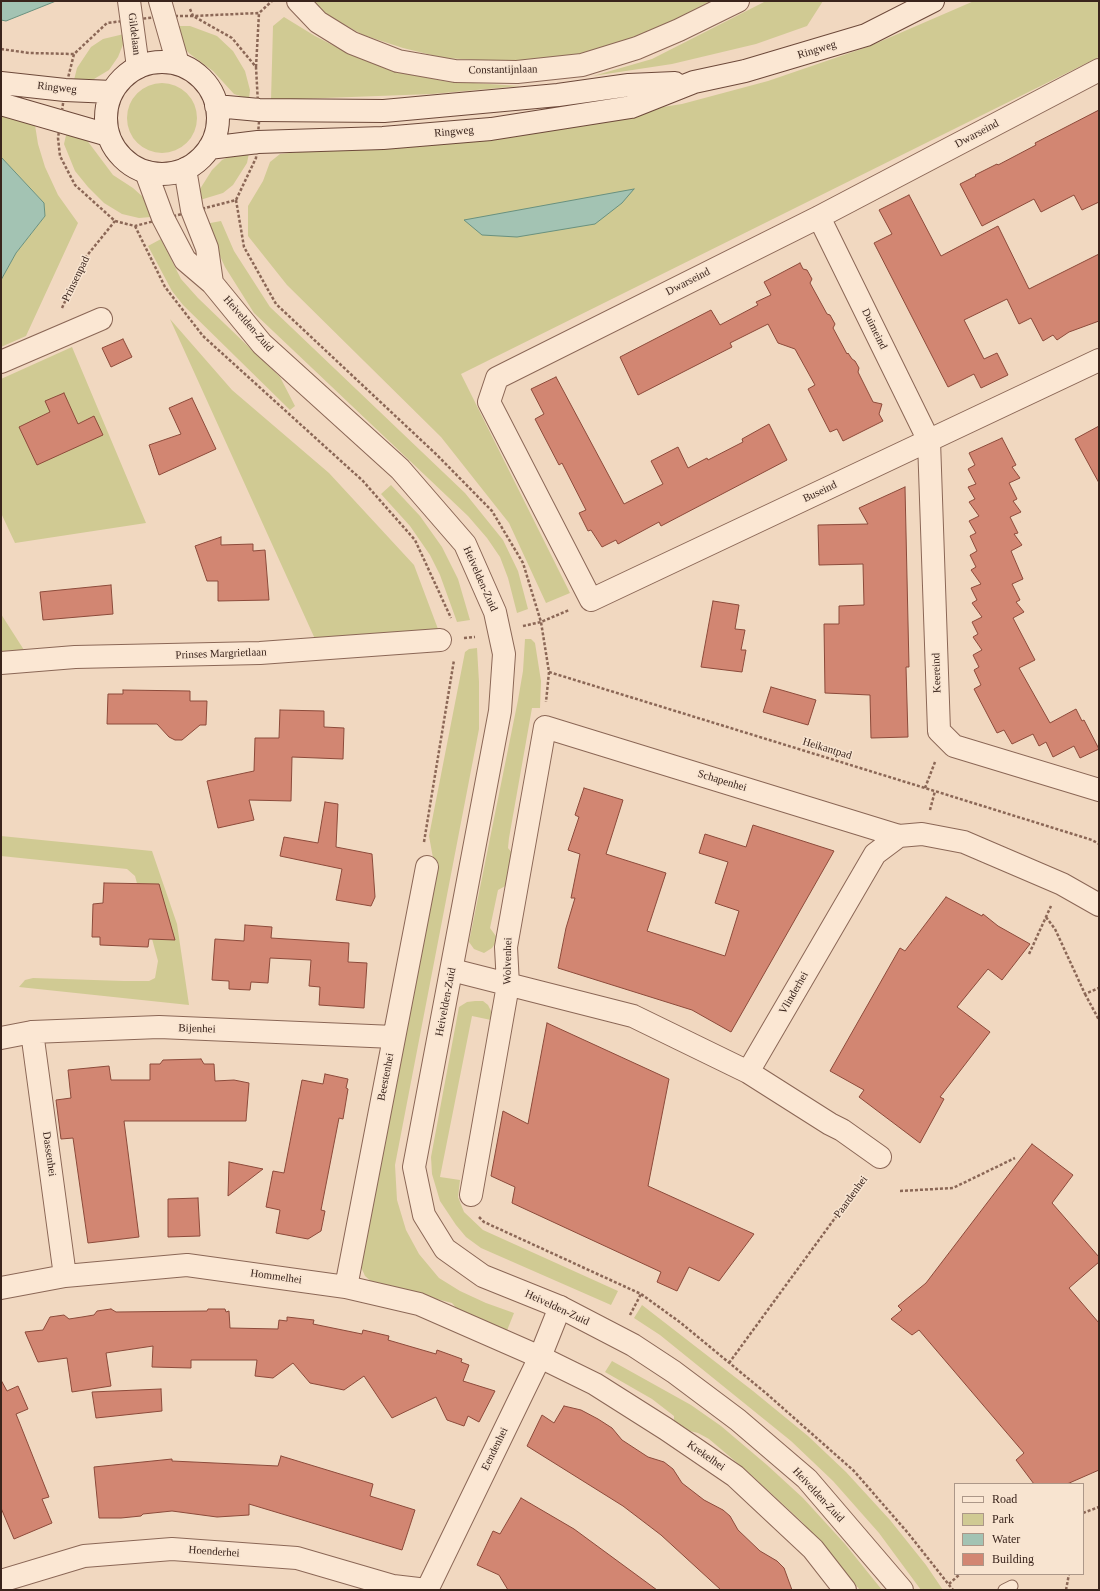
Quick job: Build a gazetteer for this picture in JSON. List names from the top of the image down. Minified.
{"streets":{"street":["Gildelaan","Ringweg","Constantijnlaan","Dwarseind","Heivelden-Zuid","Duimeind","Buseind","Prinses Margrietlaan","Keereind","Schapenhei","Wolvenhei","Vlinderhei","Bijenhei","Beestenhei","Dassenhei","Hommelhei","Eendenhei","Krekelhei","Hoenderhei"],"path":["Prinsenpad","Heikantpad","Paardenhei"]},"crossings":[["Gildelaan","Ringweg"],["Gildelaan","Heivelden-Zuid"],["Ringweg","Heivelden-Zuid"],["Dwarseind","Duimeind"],["Dwarseind","Buseind"],["Heivelden-Zuid","Eendenhei"],["Duimeind","Buseind"],["Duimeind","Keereind"],["Buseind","Keereind"],["Schapenhei","Wolvenhei"],["Schapenhei","Vlinderhei"],["Bijenhei","Beestenhei"],["Bijenhei","Dassenhei"],["Beestenhei","Hommelhei"],["Dassenhei","Hommelhei"],["Hommelhei","Eendenhei"],["Hommelhei","Krekelhei"],["Eendenhei","Krekelhei"],["Eendenhei","Hoenderhei"]],"legend":["Road","Park","Water","Building"]}
